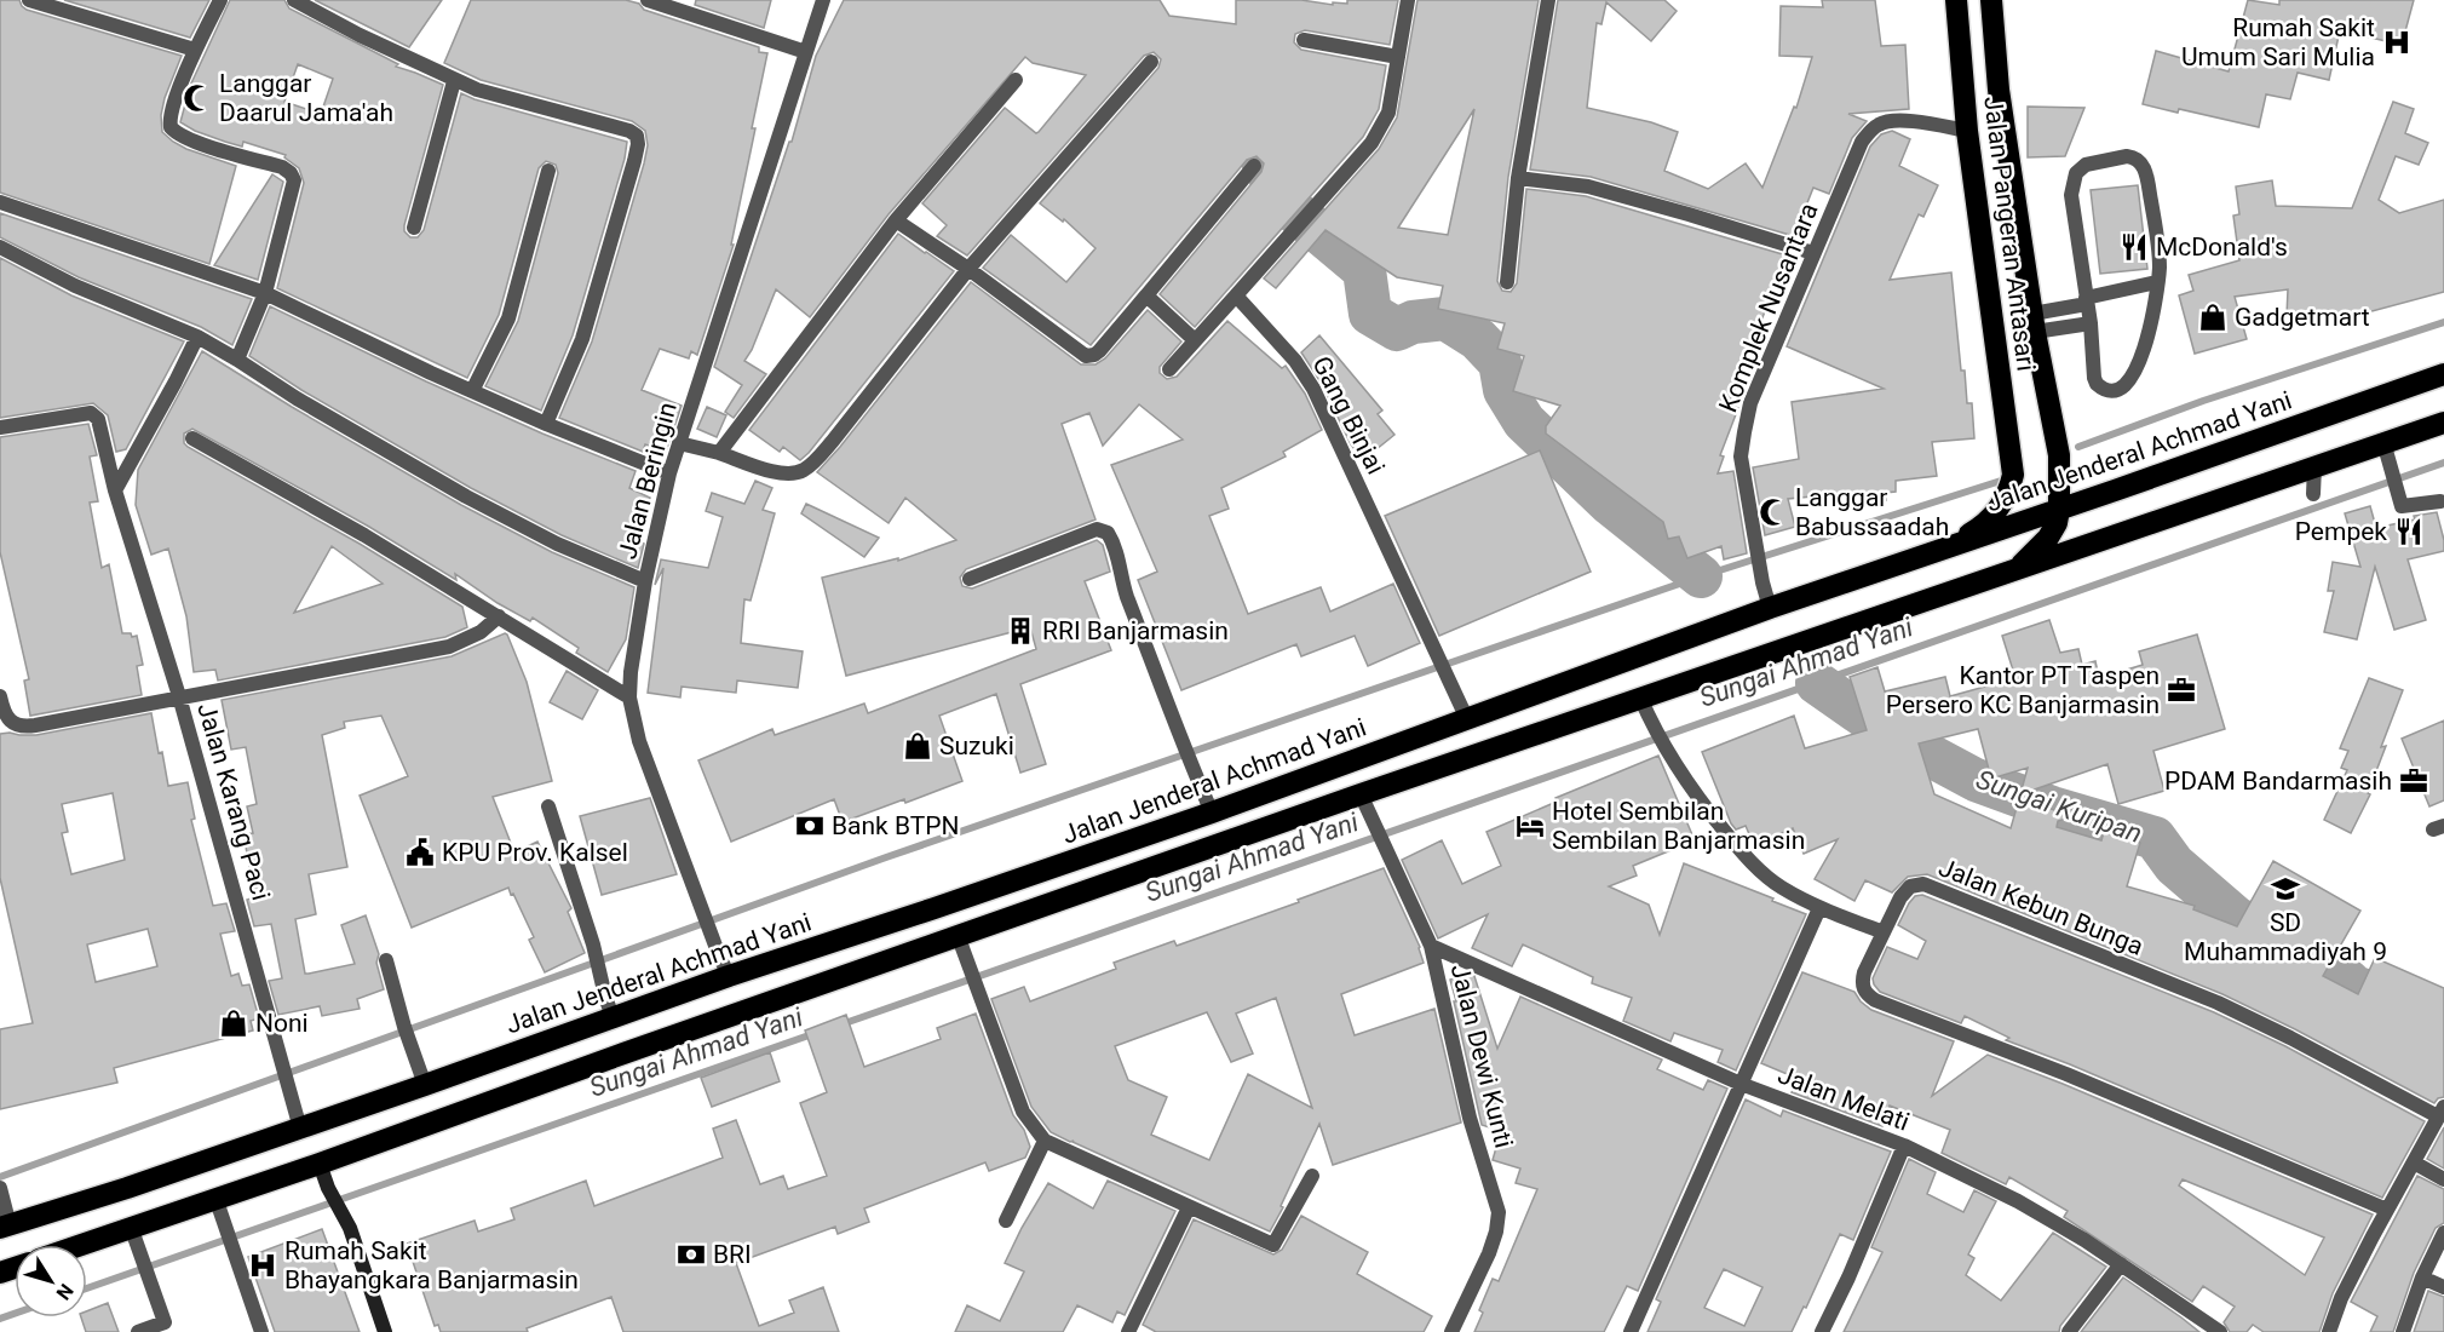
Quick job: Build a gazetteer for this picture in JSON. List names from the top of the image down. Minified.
{"streets":{"highway":["Jalan Pangeran Antasari","Jalan Jenderal Achmad Yani"],"street":["Komplek Nusantara","Gang Binjai","Jalan Beringin","Jalan Karang Paci","Jalan Kebun Bunga","Jalan Dewi Kunti","Jalan Melati"]},"crossings":[["Jalan Pangeran Antasari","Komplek Nusantara"],["Jalan Pangeran Antasari","Jalan Jenderal Achmad Yani"],["Komplek Nusantara","Jalan Jenderal Achmad Yani"],["Gang Binjai","Jalan Jenderal Achmad Yani"],["Jalan Jenderal Achmad Yani","Jalan Beringin"],["Jalan Jenderal Achmad Yani","Jalan Karang Paci"],["Jalan Dewi Kunti","Jalan Melati"]],"water":["Sungai Ahmad Yani","Sungai Kuripan"],"places":{"hospital":["Rumah Sakit Umum Sari Mulia","Rumah Sakit Bhayangkara Banjarmasin"],"mosque":["Langgar Daarul Jama'ah","Langgar Babussaadah"],"restaurant":["McDonald's","Pempek"],"shop":["Gadgetmart","Suzuki","Noni"],"building":["RRI Banjarmasin"],"office":["Kantor PT Taspen Persero KC Banjarmasin","PDAM Bandarmasih"],"bank":["Bank BTPN","BRI"],"hotel":["Hotel Sembilan Sembilan Banjarmasin"],"public building":["KPU Prov. Kalsel"],"school or university":["SD Muhammadiyah 9"]},"north":"bottom right"}
